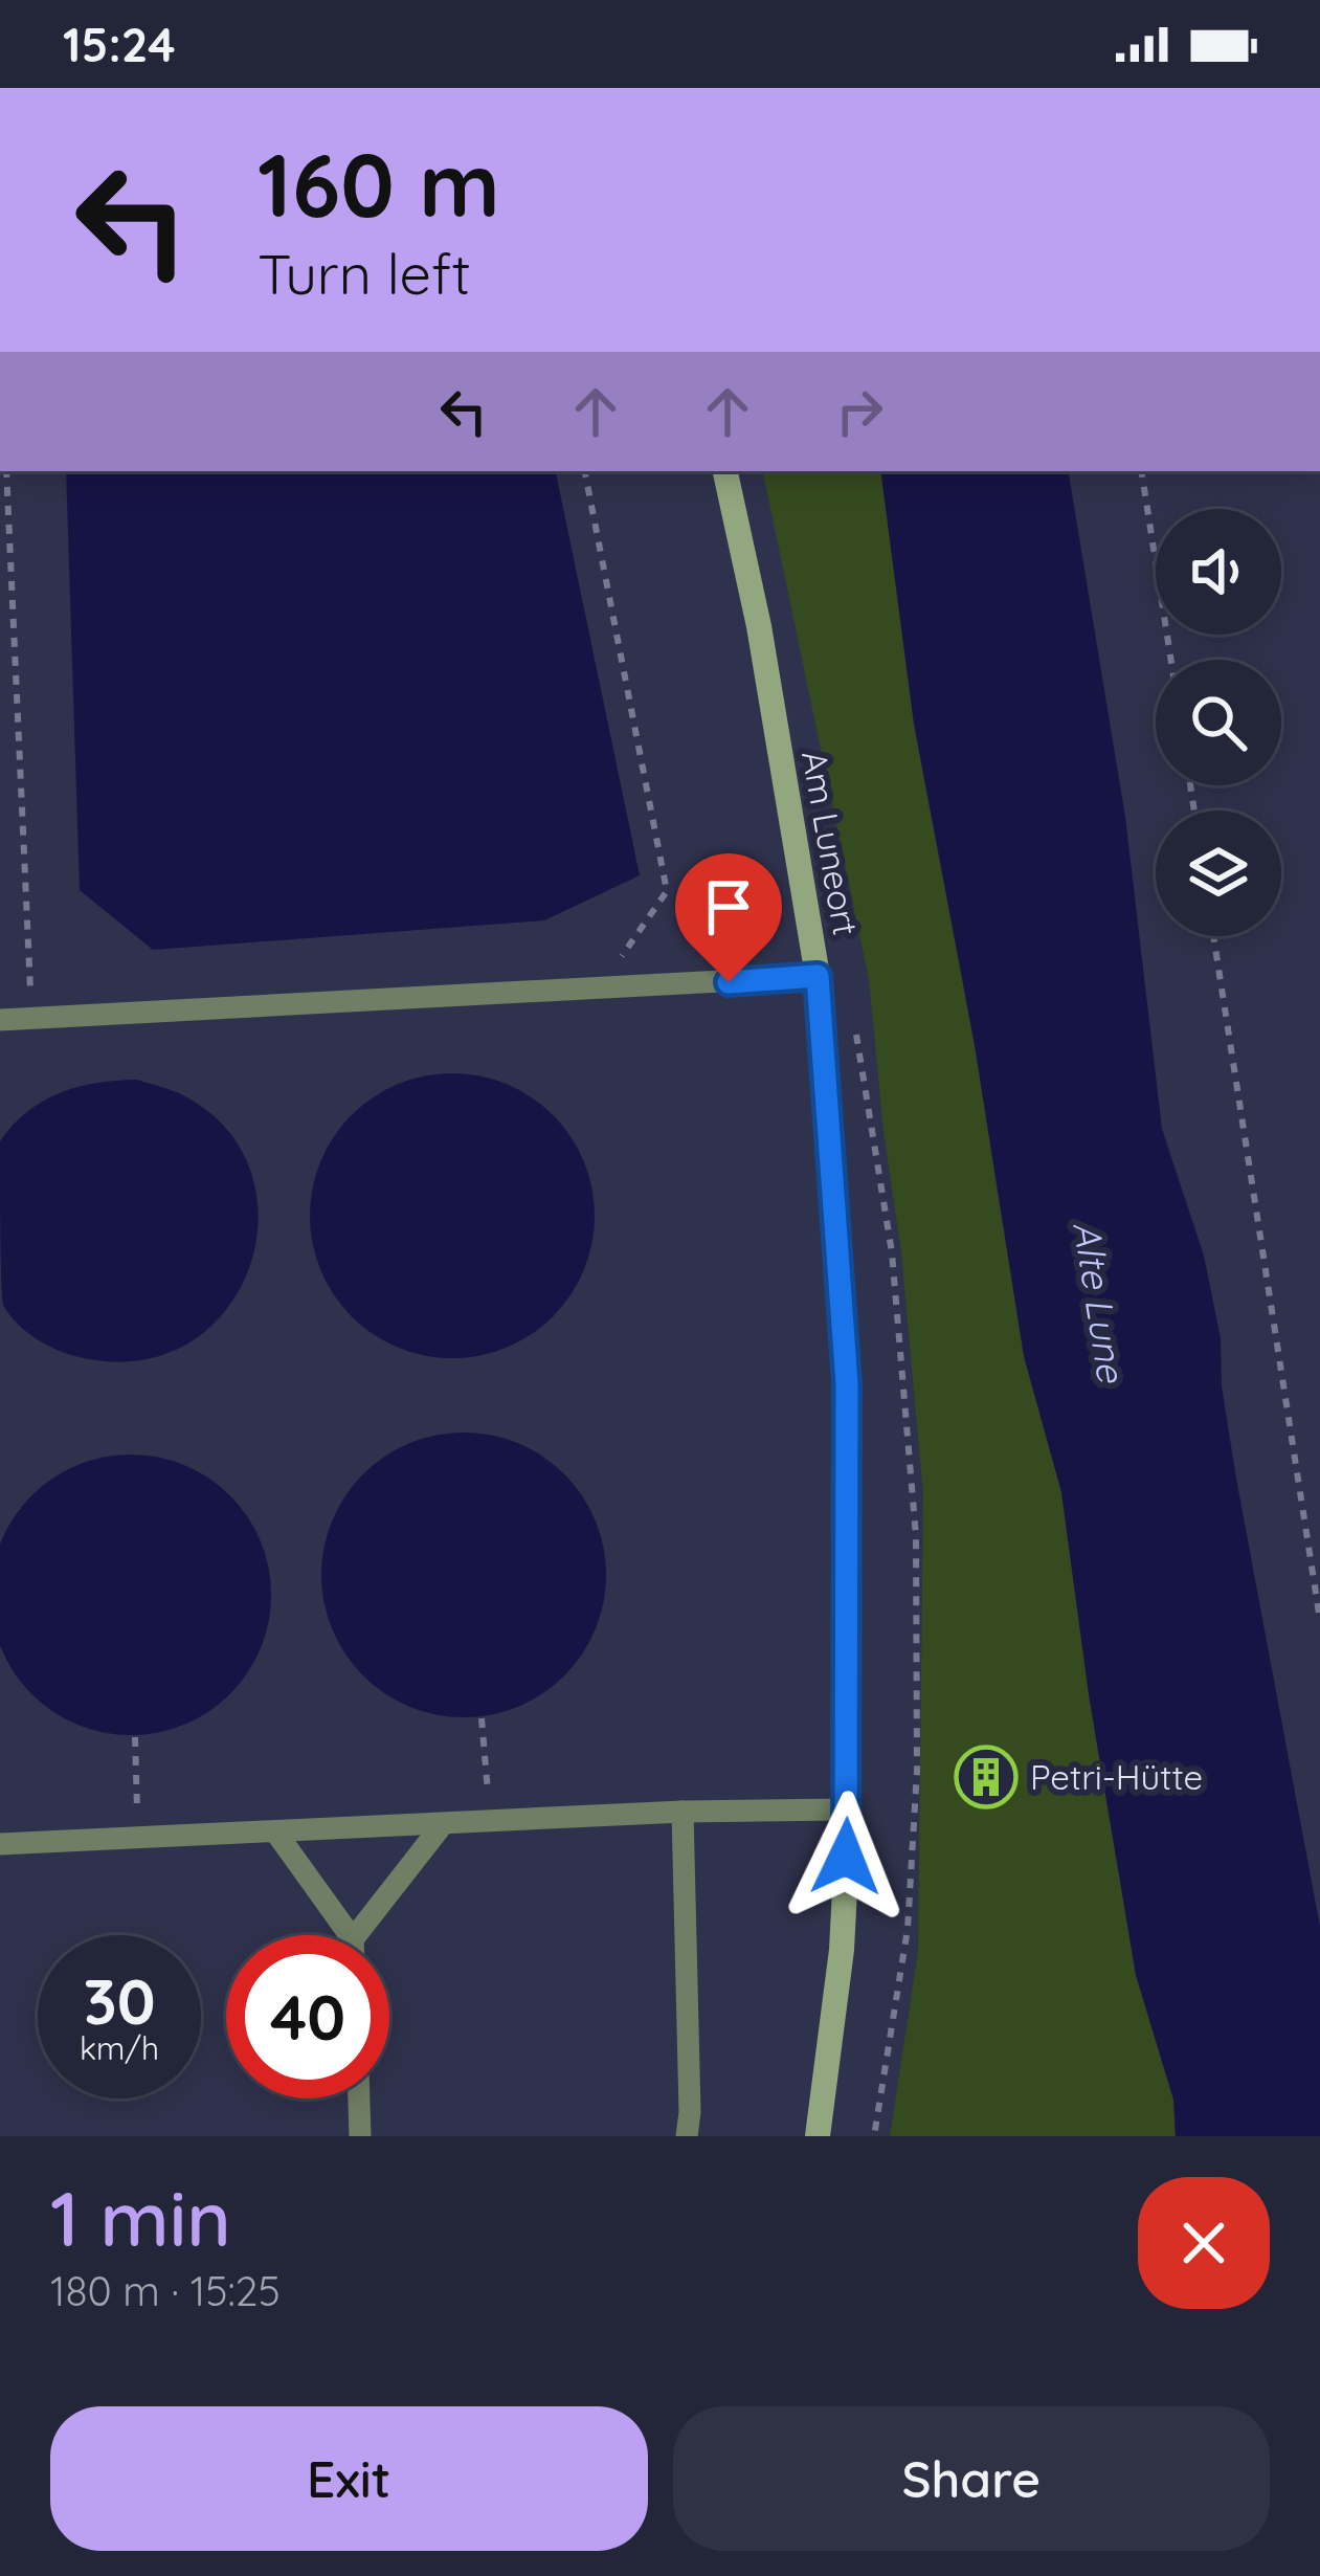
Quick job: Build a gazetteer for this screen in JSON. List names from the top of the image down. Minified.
{"streets":{"street":["Am Luneort"]},"water":["Alte Lune"],"places":{"building":["Petri-Hütte"]},"page":{"status":"15:24","turn":["160 m","Turn left"],"speed":"30 km/h","limit":"40","heading":["1 min","180 m · 15:25"],"buttons":["Exit","Share"]}}
